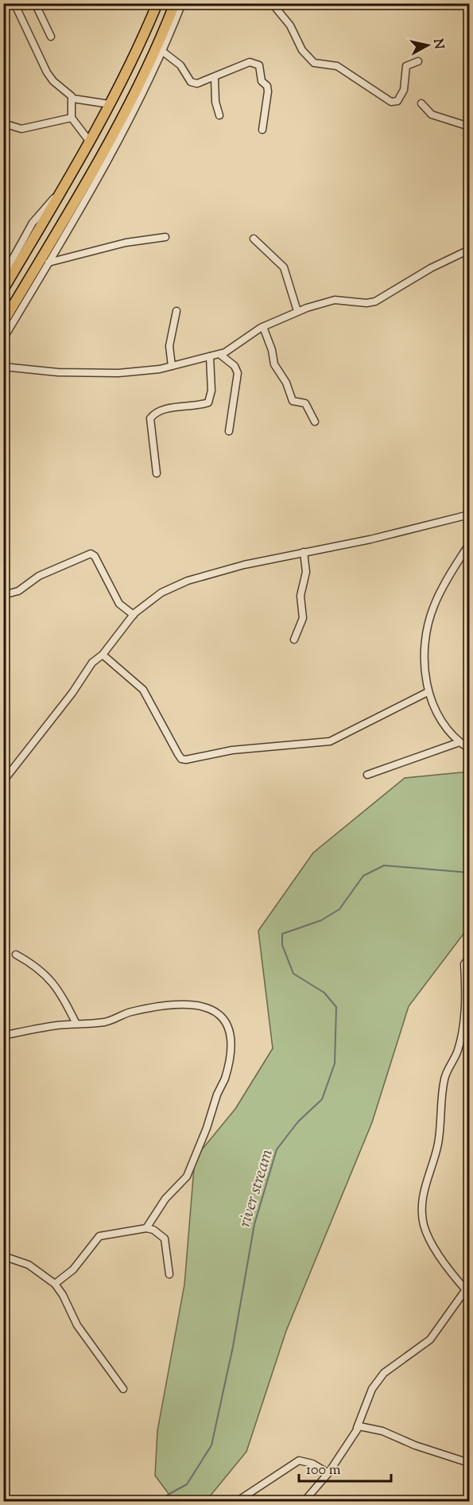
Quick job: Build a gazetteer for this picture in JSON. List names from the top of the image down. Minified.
{"water":["river stream"],"scale_bar":"100 m","north":"right"}
